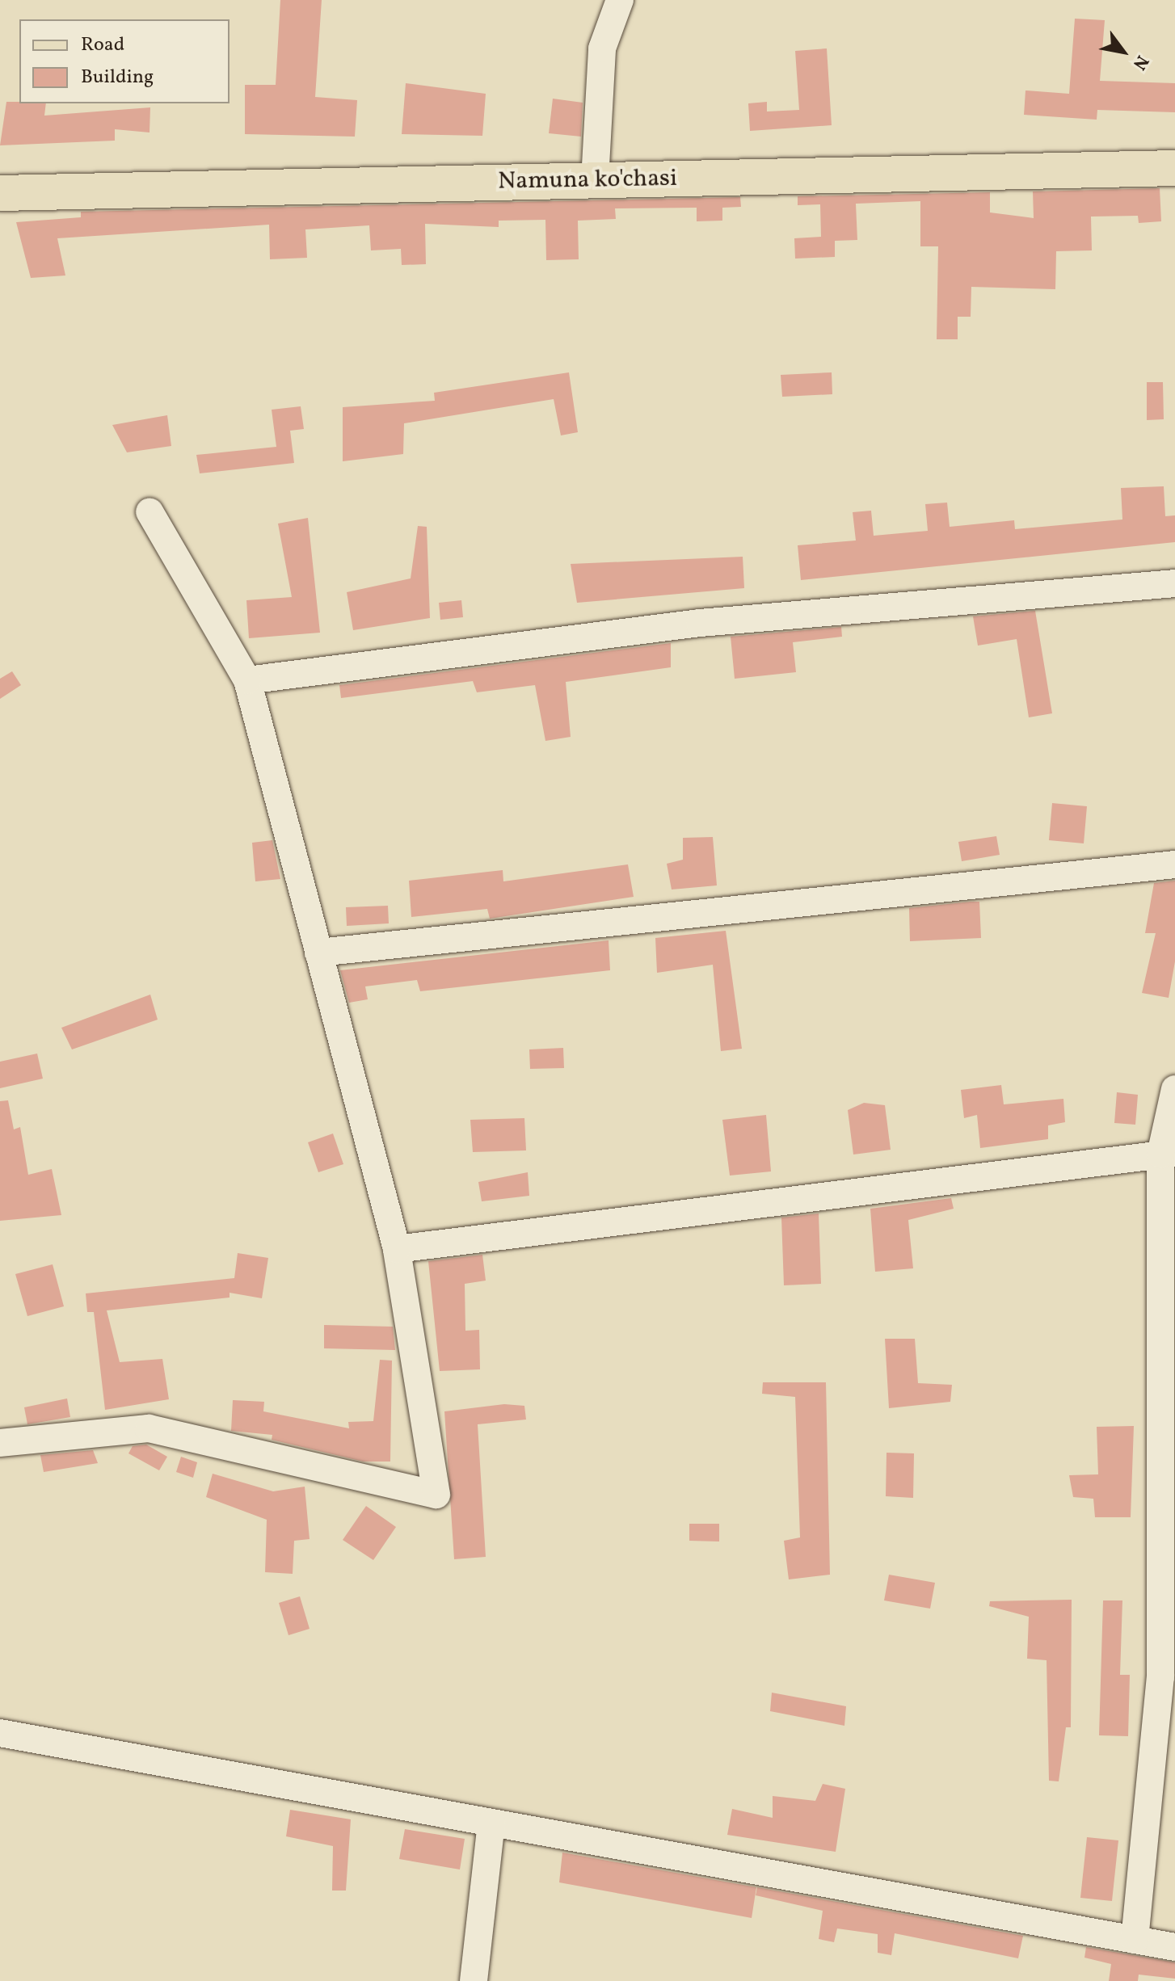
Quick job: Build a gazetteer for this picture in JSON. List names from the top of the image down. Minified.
{"streets":{"main road":["Namuna ko'chasi"]},"legend":["Road","Building"],"north":"bottom right"}
